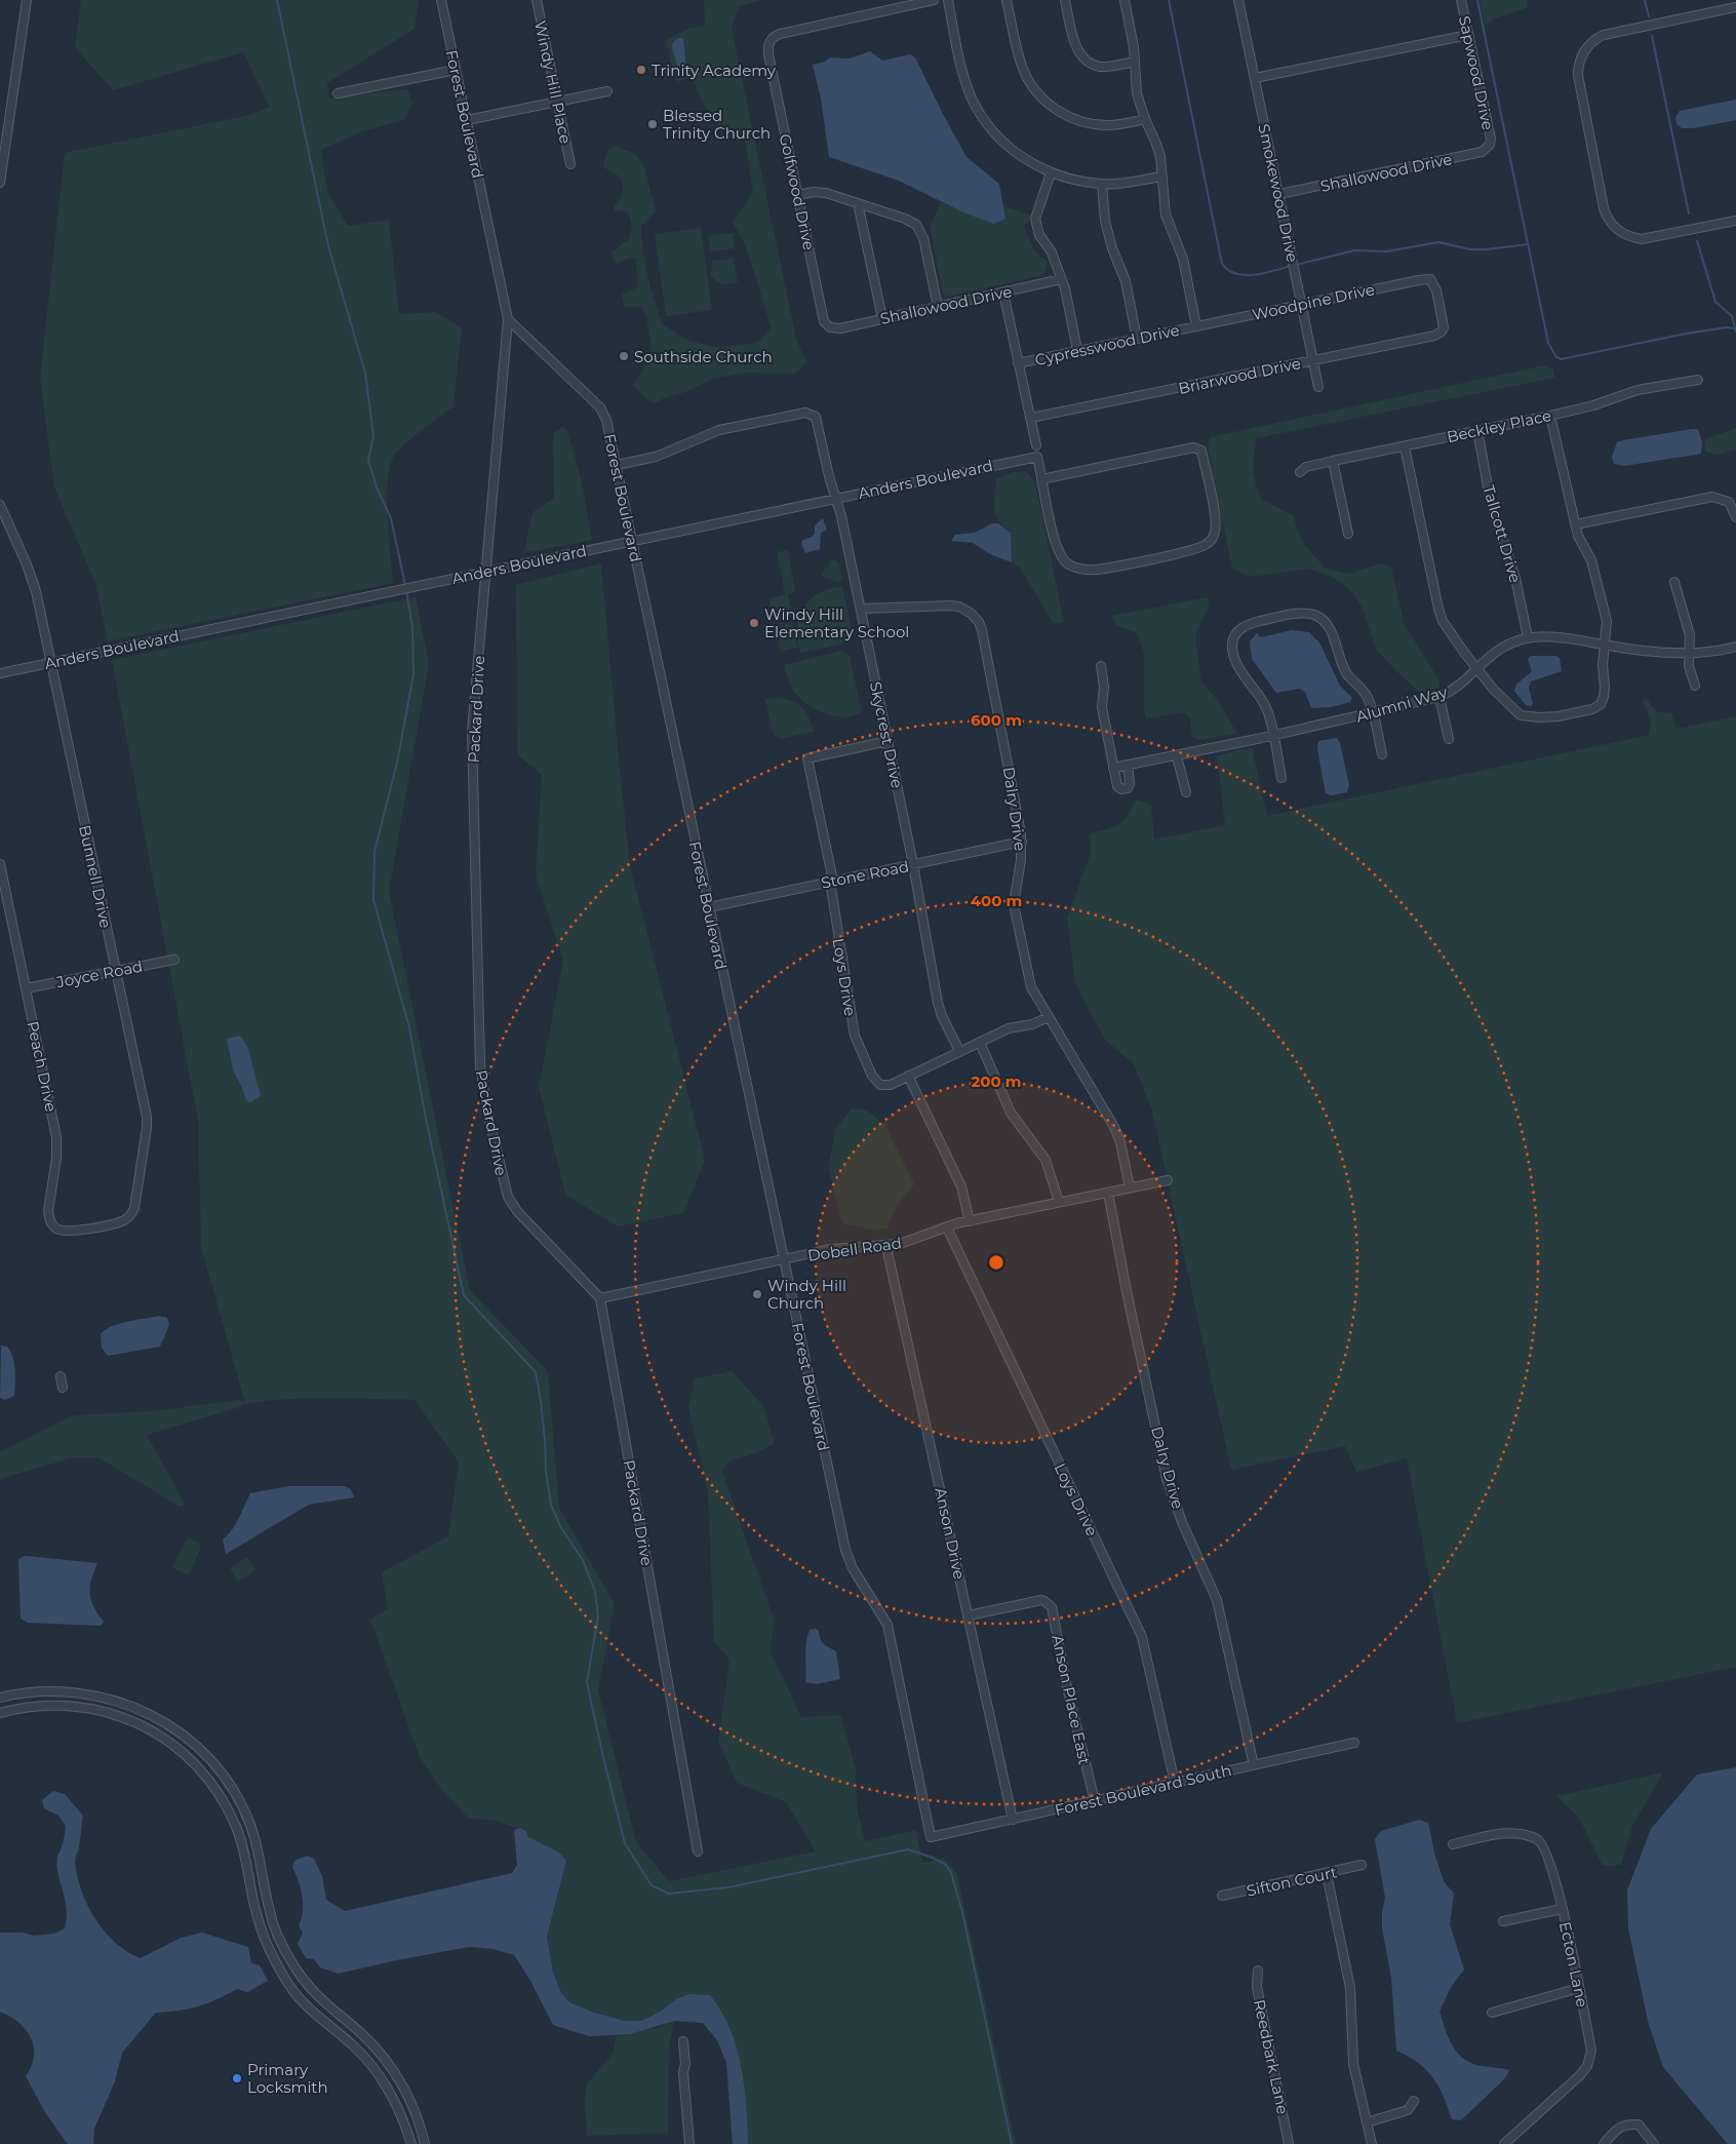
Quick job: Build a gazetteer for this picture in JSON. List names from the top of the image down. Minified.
{"streets":{"street":["Sapwood Drive","Windy Hill Place","Forest Boulevard","Shallowood Drive","Golfwood Drive","Smokewood Drive","Woodpine Drive","Cypresswood Drive","Briarwood Drive","Beckley Place","Anders Boulevard","Tallcott Drive","Alumni Way","Packard Drive","Skycrest Drive","Dalry Drive","Stone Road","Bunnell Drive","Joyce Road","Loys Drive","Peach Drive","Dobell Road","Anson Drive","Anson Place East","Forest Boulevard South","Sifton Court","Ecton Lane","Reedbark Lane"]},"crossings":[["Sapwood Drive","Shallowood Drive"],["Forest Boulevard","Anders Boulevard"],["Forest Boulevard","Packard Drive"],["Forest Boulevard","Skycrest Drive"],["Forest Boulevard","Stone Road"],["Forest Boulevard","Dobell Road"],["Forest Boulevard","Forest Boulevard South"],["Shallowood Drive","Golfwood Drive"],["Shallowood Drive","Smokewood Drive"],["Smokewood Drive","Woodpine Drive"],["Smokewood Drive","Briarwood Drive"],["Woodpine Drive","Cypresswood Drive"],["Woodpine Drive","Briarwood Drive"],["Beckley Place","Tallcott Drive"],["Anders Boulevard","Packard Drive"],["Anders Boulevard","Skycrest Drive"],["Anders Boulevard","Bunnell Drive"],["Tallcott Drive","Alumni Way"],["Packard Drive","Dobell Road"],["Skycrest Drive","Dalry Drive"],["Skycrest Drive","Stone Road"],["Skycrest Drive","Loys Drive"],["Dalry Drive","Stone Road"],["Dalry Drive","Loys Drive"],["Dalry Drive","Dobell Road"],["Dalry Drive","Forest Boulevard South"],["Stone Road","Loys Drive"],["Bunnell Drive","Joyce Road"],["Bunnell Drive","Peach Drive"],["Joyce Road","Peach Drive"],["Loys Drive","Dobell Road"],["Loys Drive","Forest Boulevard South"],["Dobell Road","Anson Drive"],["Anson Drive","Anson Place East"],["Anson Drive","Forest Boulevard South"],["Anson Place East","Forest Boulevard South"]],"places":["Trinity Academy","Blessed Trinity Church","Southside Church","Windy Hill Elementary School","Windy Hill Church","Primary Locksmith"],"rings":["600 m","400 m","200 m"]}
